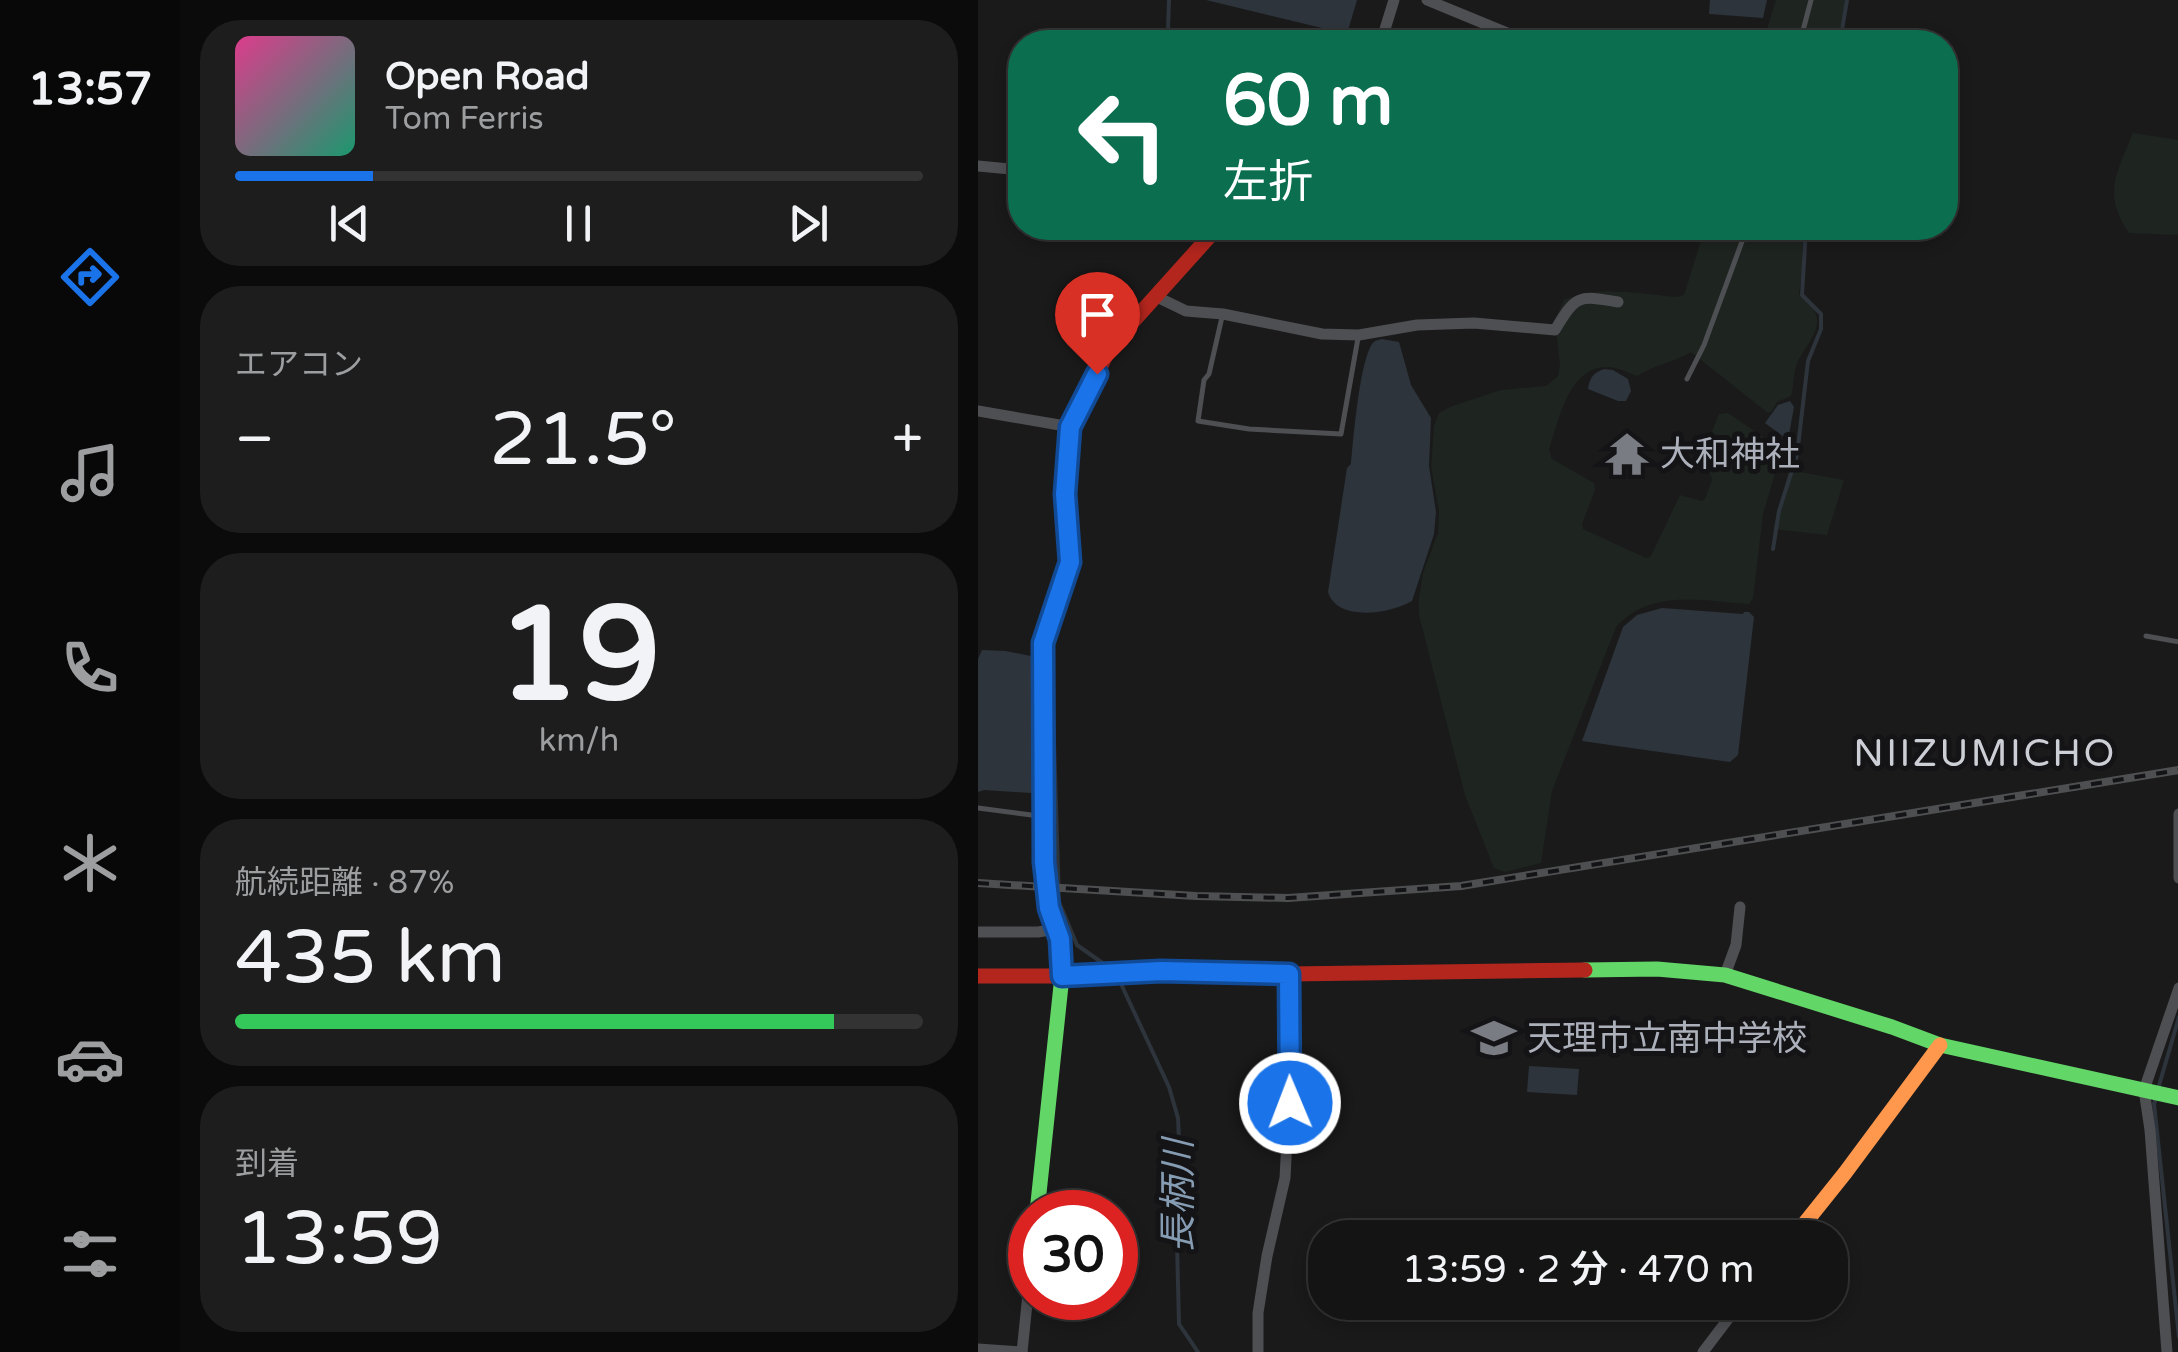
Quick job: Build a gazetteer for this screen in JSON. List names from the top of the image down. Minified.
{"districts":["NIIZUMICHO"],"water":["長柄川"],"places":{"temple":["大和神社"],"school or university":["天理市立南中学校"]},"page":{"tabs":"13:57","turn":["60 m","左折"],"song":["Open Road","Tom Ferris"],"tile":["エアコン",["19","km/h"],["航続距離 · 87%","435 km"],["到着","13:59"]],"heat":["−","21.5°","+"],"limit":"30","trip":"13:59 · 2 分 · 470 m"}}
